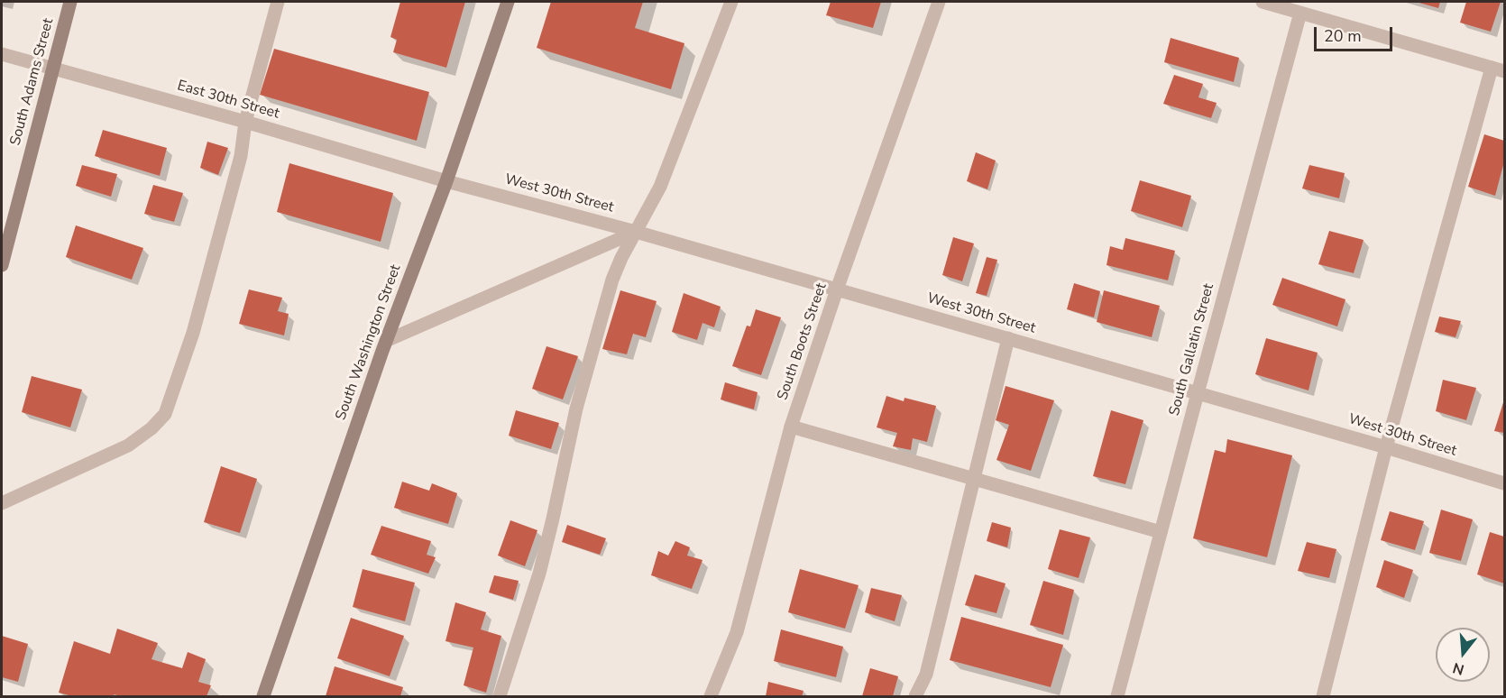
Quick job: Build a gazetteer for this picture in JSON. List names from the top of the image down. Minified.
{"streets":{"main road":["South Adams Street","South Washington Street"],"street":["East 30th Street","West 30th Street","South Boots Street","South Gallatin Street"]},"crossings":[["South Adams Street","East 30th Street"],["East 30th Street","West 30th Street"],["East 30th Street","South Washington Street"],["West 30th Street","South Boots Street"],["West 30th Street","South Washington Street"],["West 30th Street","South Gallatin Street"]],"scale_bar":"20 m","north":"bottom"}
